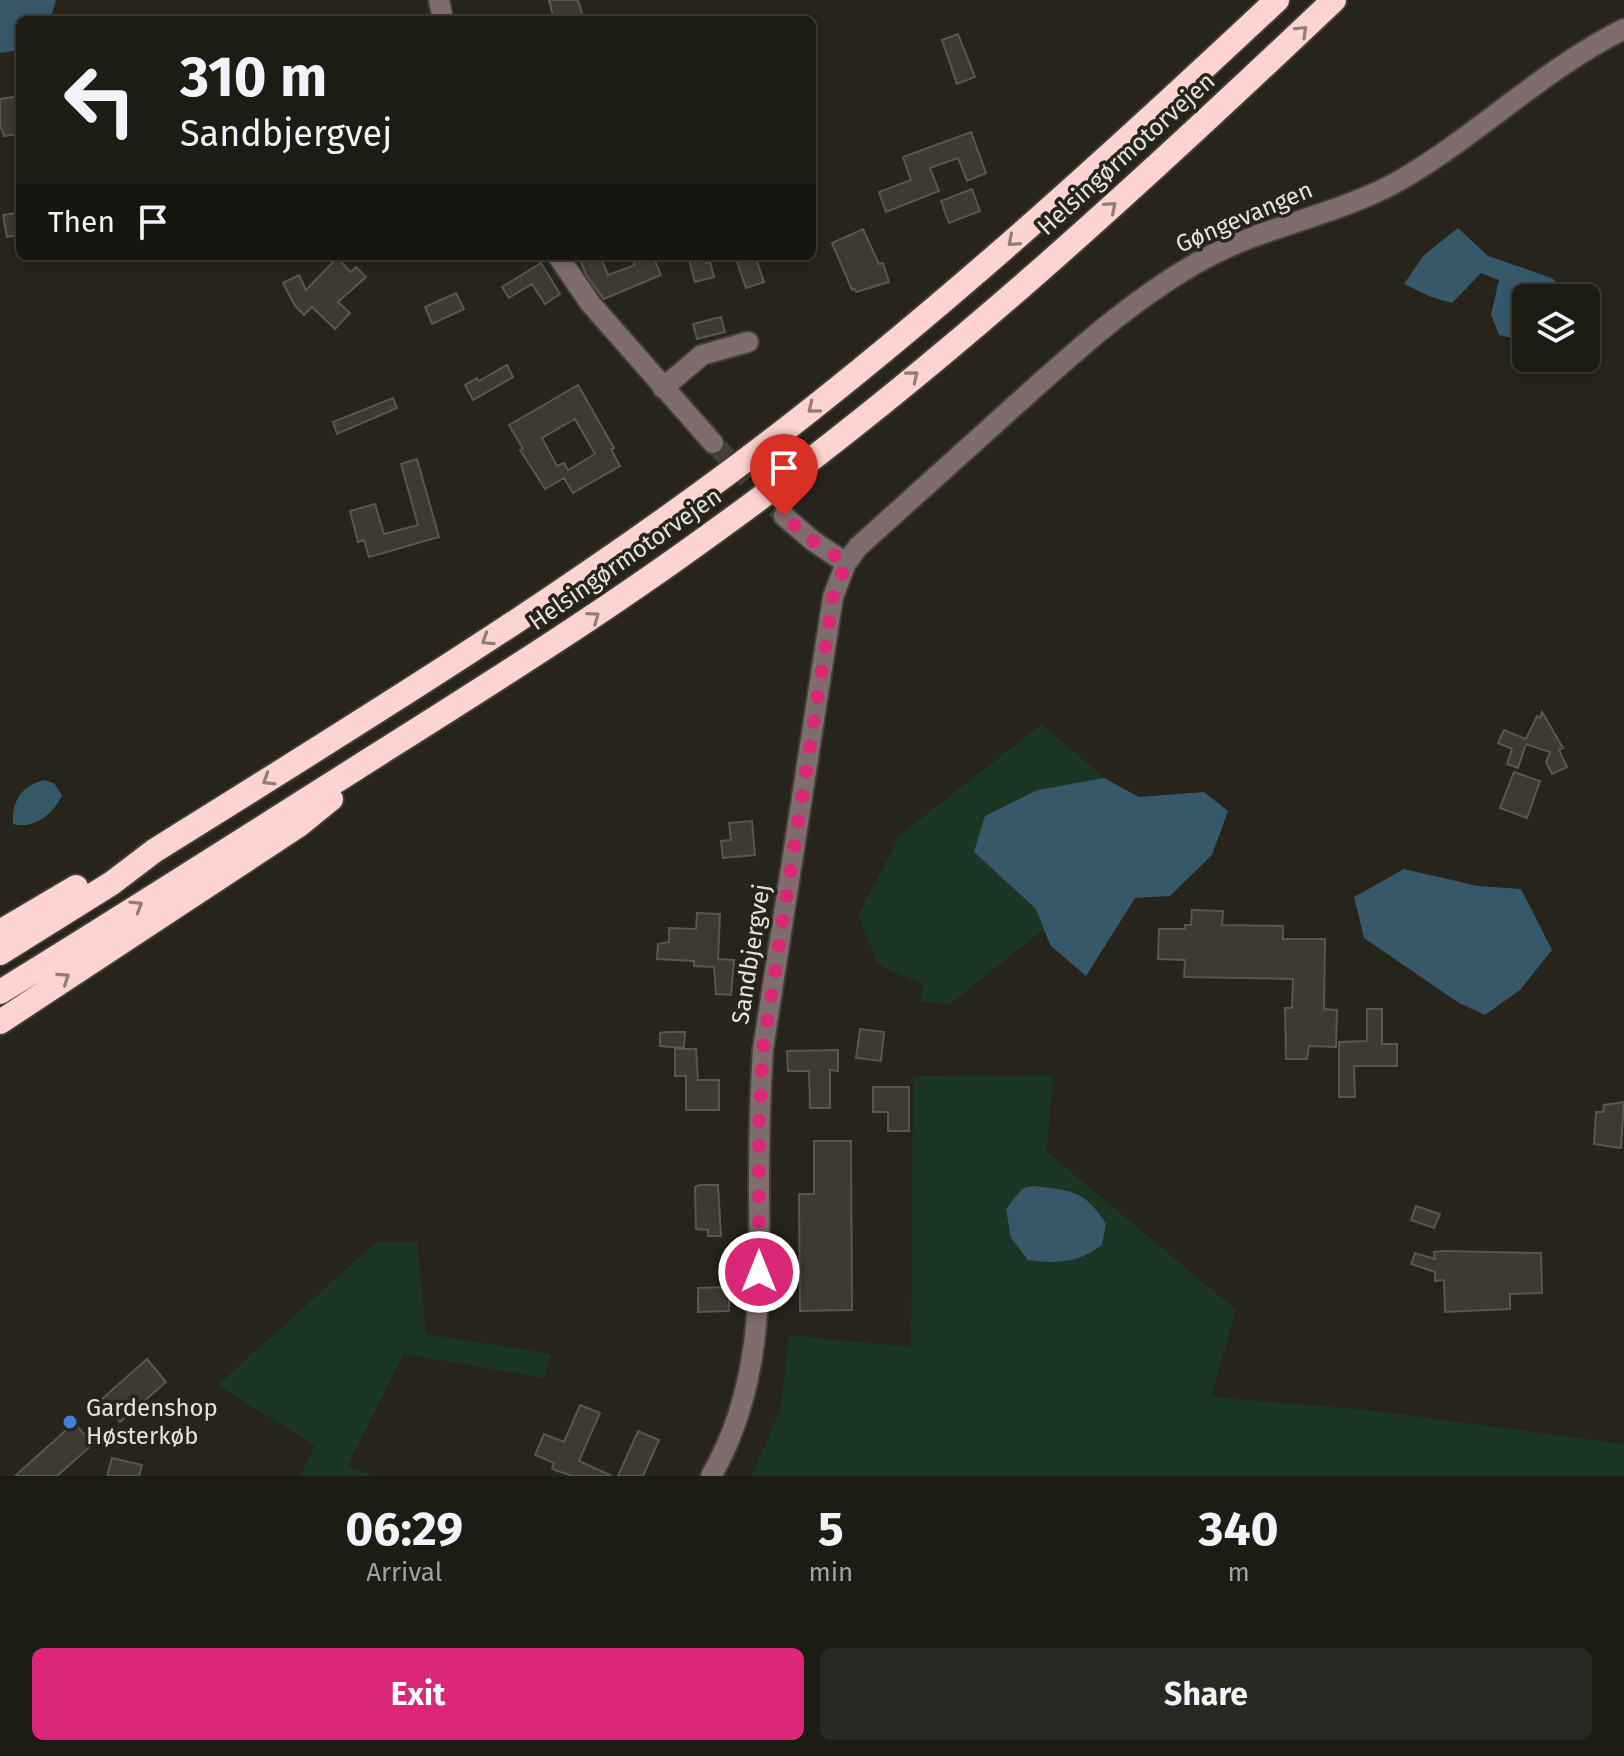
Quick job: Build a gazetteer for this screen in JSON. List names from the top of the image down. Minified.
{"streets":{"highway":["Helsingørmotorvejen"],"street":["Gøngevangen","Sandbjergvej"]},"crossings":[["Gøngevangen","Sandbjergvej"]],"places":["Gardenshop Høsterkøb"],"page":{"turn":["310 m","Sandbjergvej"],"then":"Then","eta":["06:29","Arrival","5","min","340","m"],"buttons":["Exit","Share"]}}
